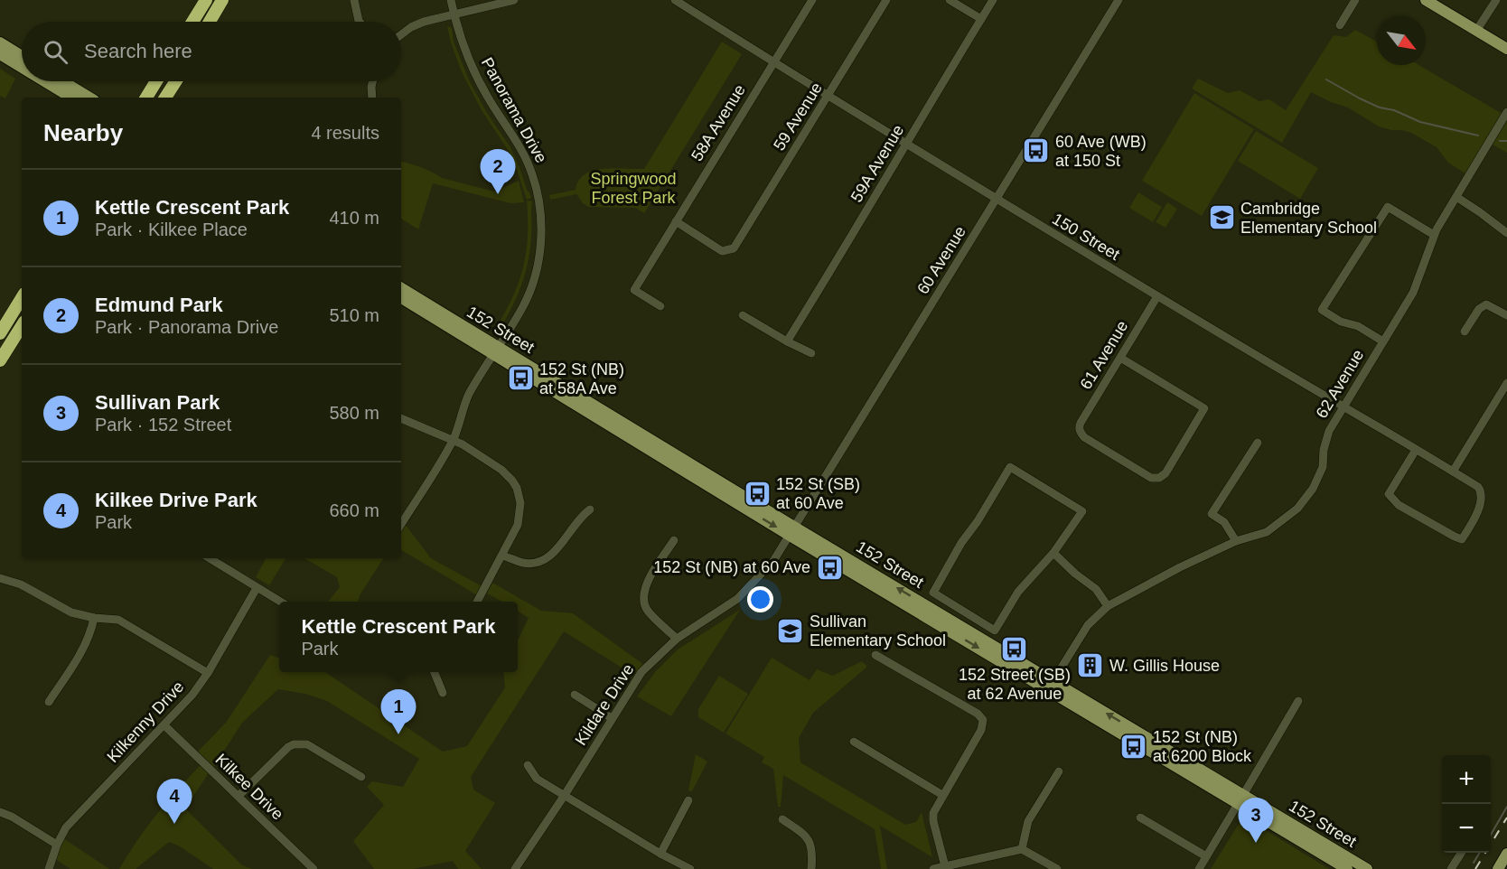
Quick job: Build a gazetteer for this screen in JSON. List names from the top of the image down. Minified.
{"streets":{"main road":["152 Street"],"street":["Panorama Drive","59 Avenue","58A Avenue","59A Avenue","150 Street","60 Avenue","61 Avenue","62 Avenue","Kildare Drive","Kilkenny Drive","Kilkee Drive"]},"crossings":[["Panorama Drive","152 Street"],["59 Avenue","58A Avenue"],["59 Avenue","150 Street"],["58A Avenue","150 Street"],["59A Avenue","150 Street"],["150 Street","60 Avenue"],["150 Street","61 Avenue"],["150 Street","62 Avenue"],["60 Avenue","152 Street"],["60 Avenue","Kildare Drive"],["152 Street","62 Avenue"],["152 Street","Kildare Drive"],["Kilkenny Drive","Kilkee Drive"]],"parks":["Springwood Forest Park"],"places":{"bus stop":["60 Ave (WB) at 150 St","152 St (NB) at 58A Ave","152 St (SB) at 60 Ave","152 St (NB) at 60 Ave","152 Street (SB) at 62 Avenue","152 St (NB) at 6200 Block"],"school or university":["Cambridge Elementary School","Sullivan Elementary School"],"building":["W. Gillis House"]},"north":"bottom right","page":{"search":"Search here","heading":["Nearby","4 results"],"pins":["2","1","4","3"],"list":[{"mark":"1","name":"Kettle Crescent Park","note":"Park · Kilkee Place","value":"410 m"},{"mark":"2","name":"Edmund Park","note":"Park · Panorama Drive","value":"510 m"},{"mark":"3","name":"Sullivan Park","note":"Park · 152 Street","value":"580 m"},{"mark":"4","name":"Kilkee Drive Park","note":"Park","value":"660 m"}],"popup":["Kettle Crescent Park","Park"],"map_buttons":["+","−"]}}
